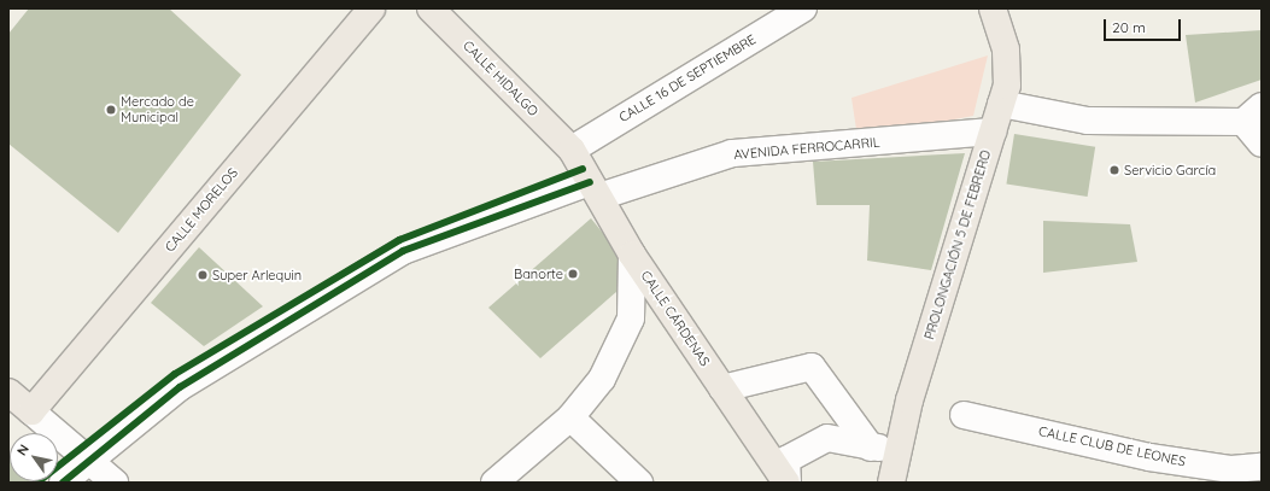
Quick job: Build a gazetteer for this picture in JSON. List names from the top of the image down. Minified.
{"streets":{"main road":["CALLE HIDALGO","CALLE MORELOS","PROLONGACIÓN 5 DE FEBRERO","CALLE CÁRDENAS"],"street":["CALLE 16 DE SEPTIEMBRE","AVENIDA FERROCARRIL","CALLE CLUB DE LEONES"]},"crossings":[["CALLE HIDALGO","CALLE 16 DE SEPTIEMBRE"],["CALLE HIDALGO","CALLE CÁRDENAS"],["CALLE 16 DE SEPTIEMBRE","CALLE CÁRDENAS"],["AVENIDA FERROCARRIL","PROLONGACIÓN 5 DE FEBRERO"],["AVENIDA FERROCARRIL","CALLE CÁRDENAS"]],"places":["Mercado de Municipal","Servicio García","Banorte","Super Arlequin"],"scale_bar":"20 m","north":"top left"}
